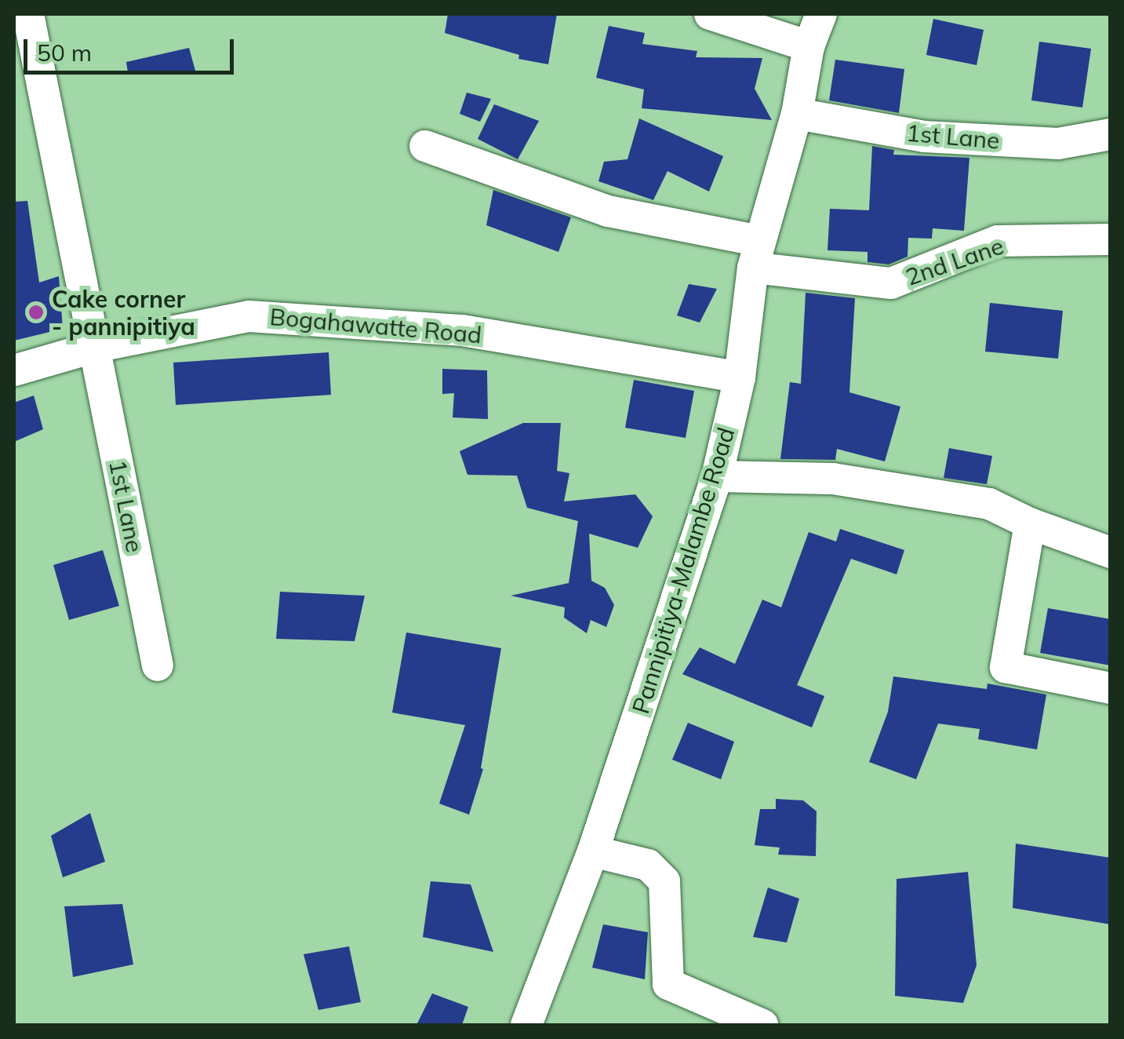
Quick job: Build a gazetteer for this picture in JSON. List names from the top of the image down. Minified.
{"streets":{"street":["1st Lane","2nd Lane","Bogahawatte Road","Pannipitiya-Malambe Road"]},"crossings":[["1st Lane","Bogahawatte Road"],["1st Lane","Pannipitiya-Malambe Road"],["2nd Lane","Pannipitiya-Malambe Road"],["Bogahawatte Road","Pannipitiya-Malambe Road"]],"places":["Cake corner - pannipitiya"],"scale_bar":"50 m"}
